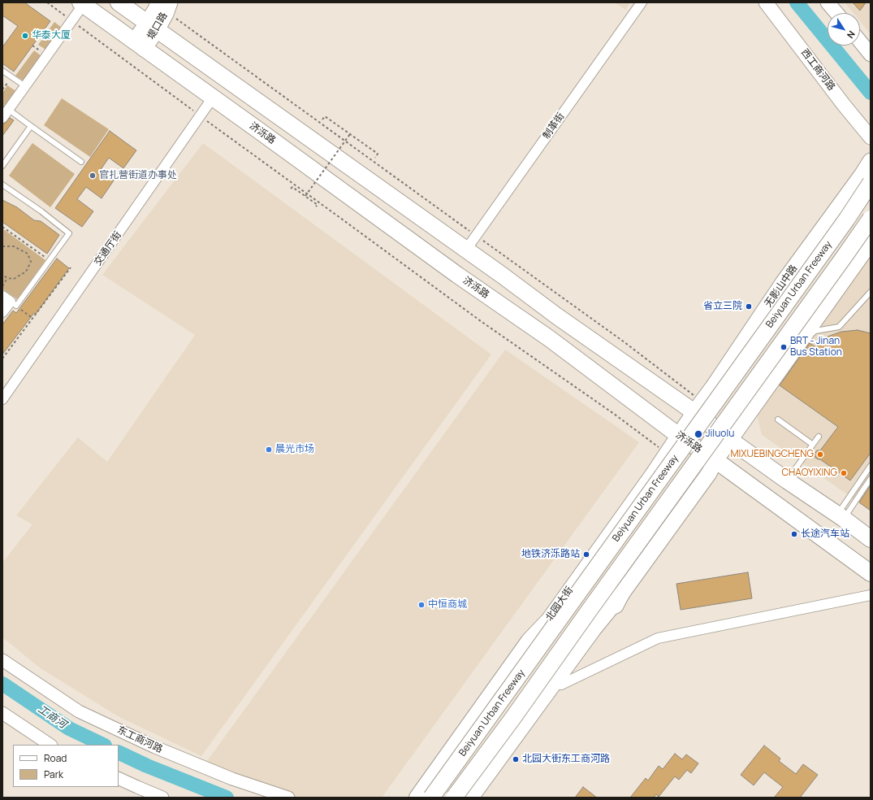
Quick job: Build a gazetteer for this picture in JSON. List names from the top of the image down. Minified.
{"streets":{"highway":["济泺路","Beiyuan Urban Freeway"],"main road":["堤口路","西工商河路","无影山中路","北园大街"],"street":["制革街","交通厅街","东工商河路"]},"crossings":[["堤口路","济泺路"],["济泺路","交通厅街"],["济泺路","北园大街"],["无影山中路","北园大街"]],"water":["工商河"],"places":["华泰大厦","官扎营街道办事处","省立三院","BRT - Jinan Bus Station","Jiluolu","晨光市场","MIXUEBINGCHENG","CHAOYIXING","长途汽车站","地铁济泺路站","中恒商城","北园大街东工商河路"],"legend":["Road","Park"],"north":"bottom right"}
